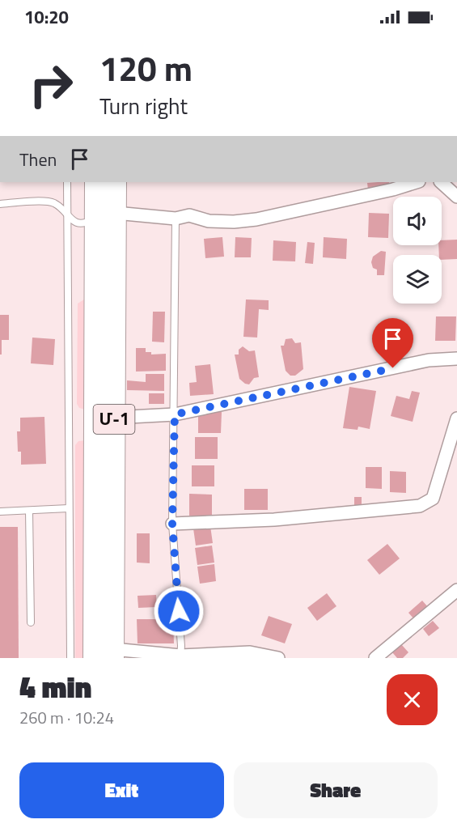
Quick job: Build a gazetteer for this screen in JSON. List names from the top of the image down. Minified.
{"streets":{"highway":["Մ-1"]},"page":{"status":"10:20","turn":["120 m","Turn right"],"then":"Then","heading":["4 min","260 m · 10:24"],"buttons":["Exit","Share"]}}
